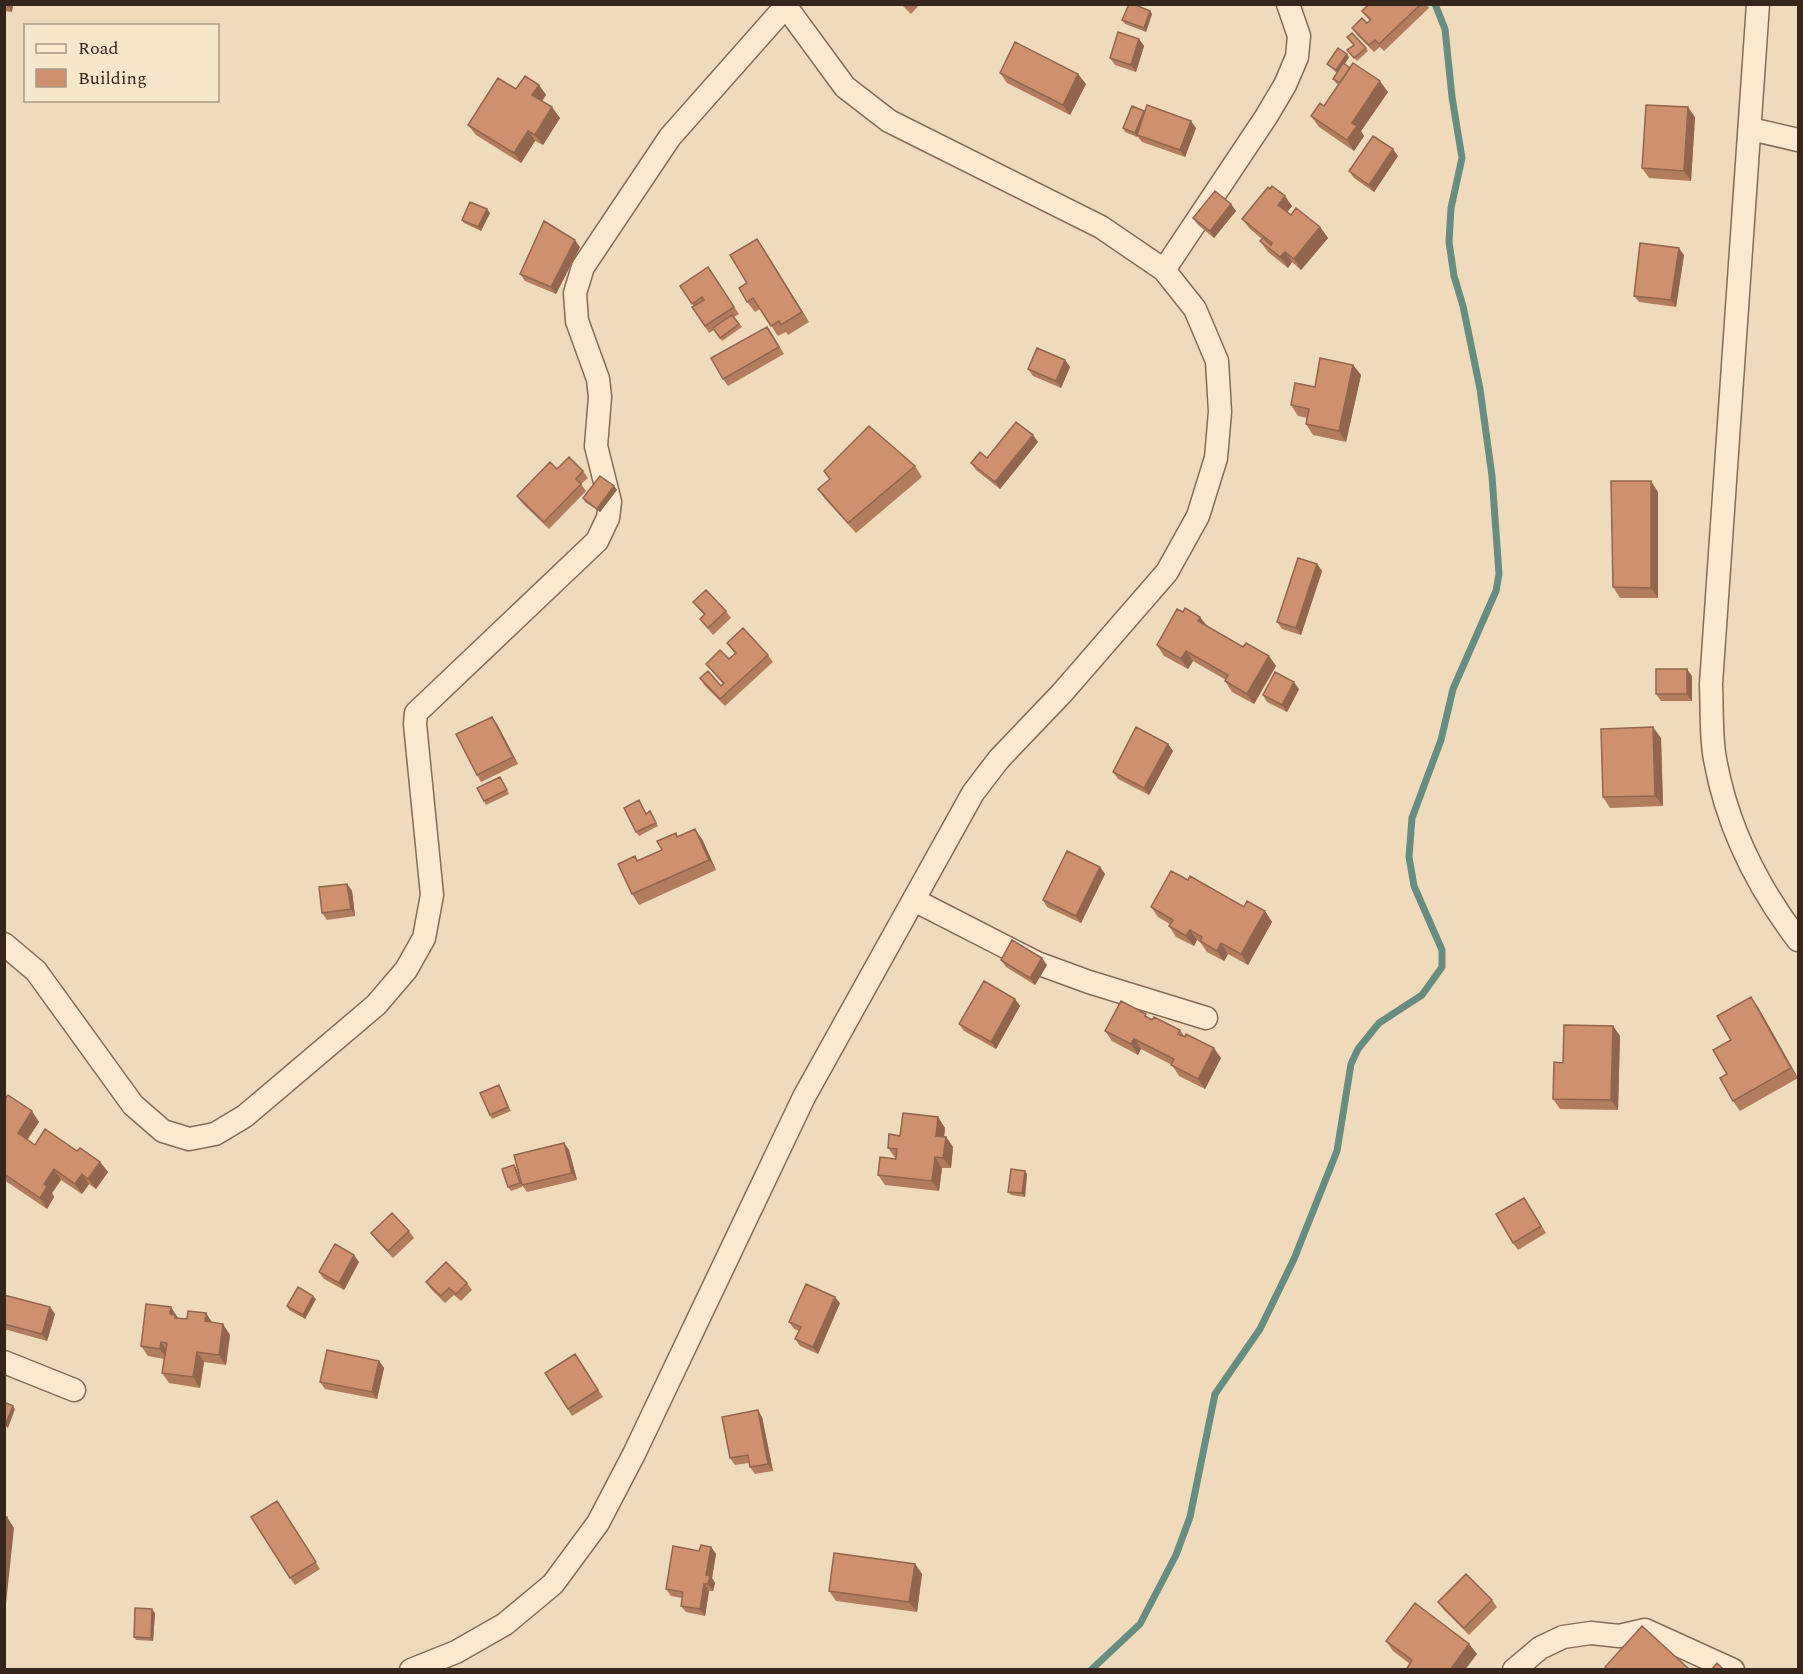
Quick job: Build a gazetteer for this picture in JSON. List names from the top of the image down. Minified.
{"legend":["Road","Building"]}
